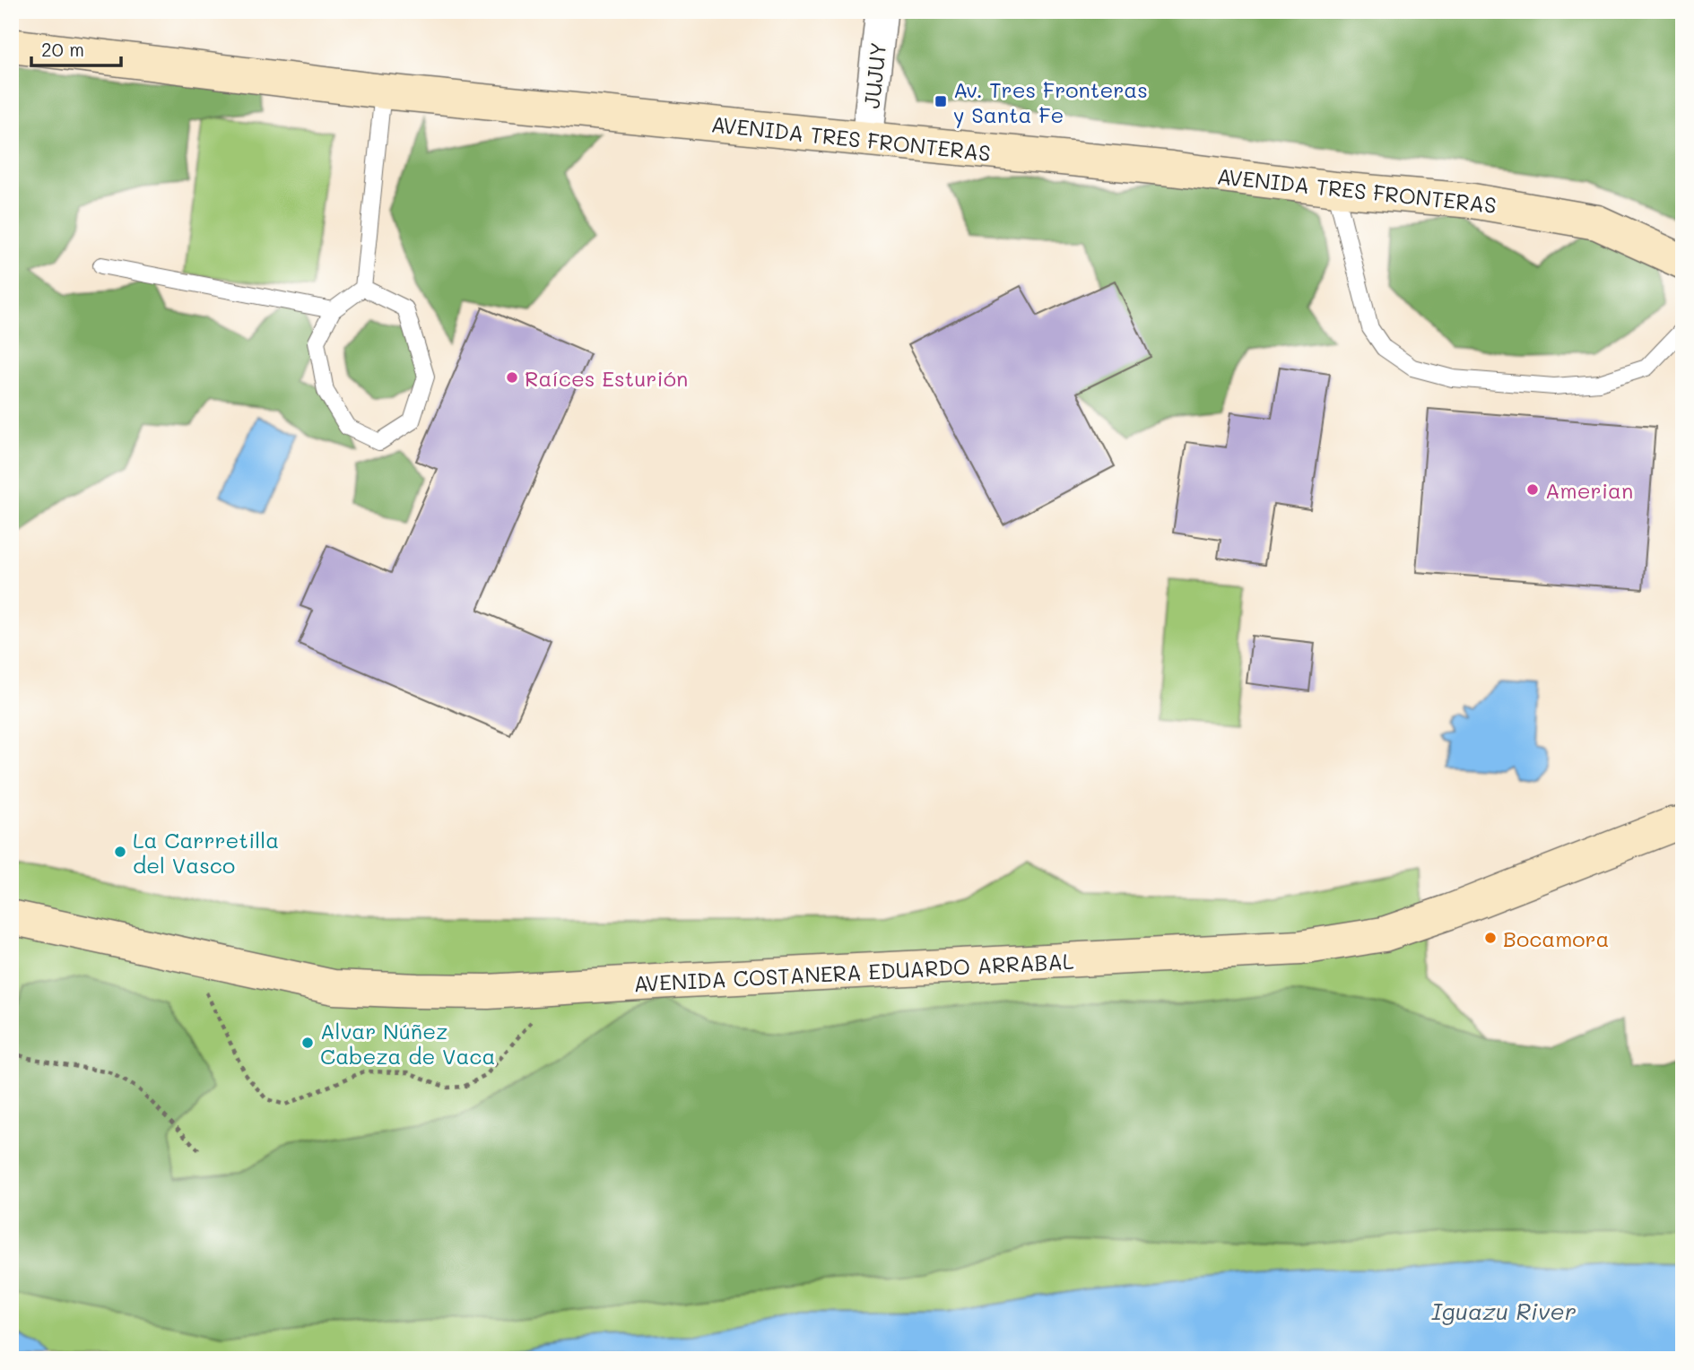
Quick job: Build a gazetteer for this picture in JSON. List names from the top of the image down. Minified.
{"streets":{"main road":["AVENIDA TRES FRONTERAS","AVENIDA COSTANERA EDUARDO ARRABAL"],"street":["JUJUY"]},"crossings":[["JUJUY","AVENIDA TRES FRONTERAS"]],"water":["Iguazu River"],"places":{"transit":["Av. Tres Fronteras y Santa Fe"],"other":["Raíces Esturión","Amerian","La Carrretilla del Vasco","Bocamora","Alvar Núñez Cabeza de Vaca"]},"scale_bar":"20 m"}
